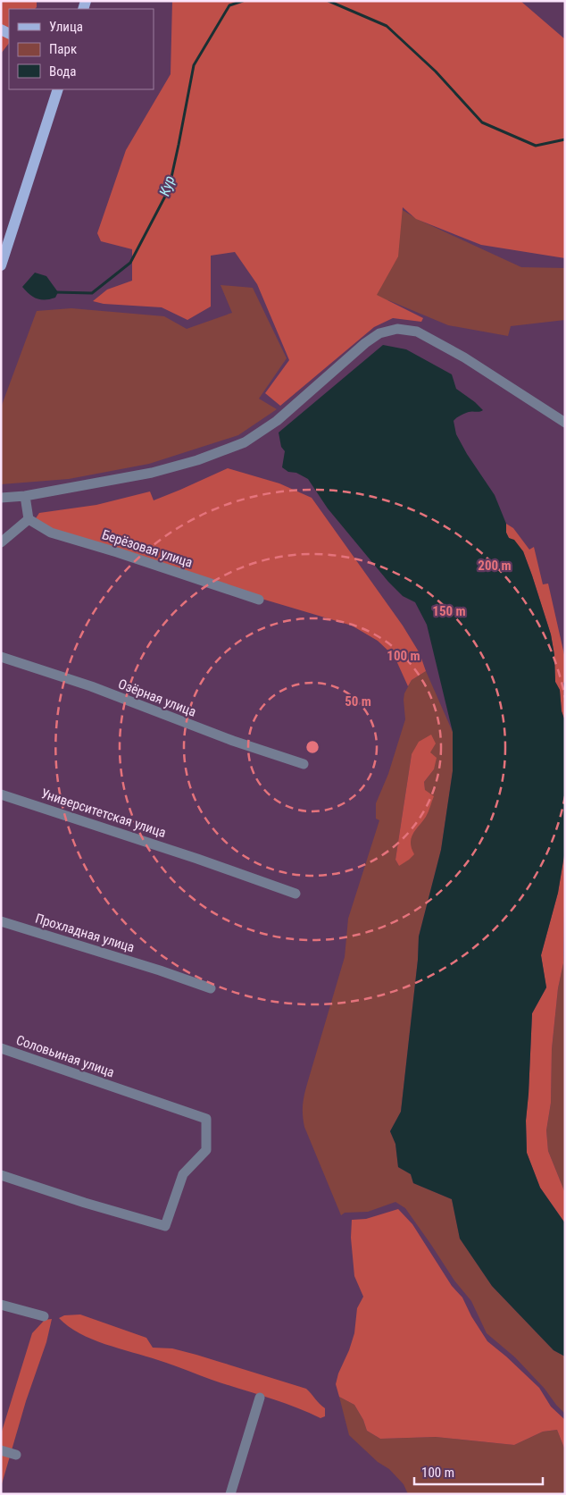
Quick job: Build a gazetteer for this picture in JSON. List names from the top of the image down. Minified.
{"streets":{"street":["Берёзовая улица","Озёрная улица","Университетская улица","Прохладная улица","Соловьиная улица"]},"water":["Кур"],"legend":["Улица","Парк","Вода"],"scale_bar":"100 m","rings":["200 m","150 m","100 m","50 m"]}
